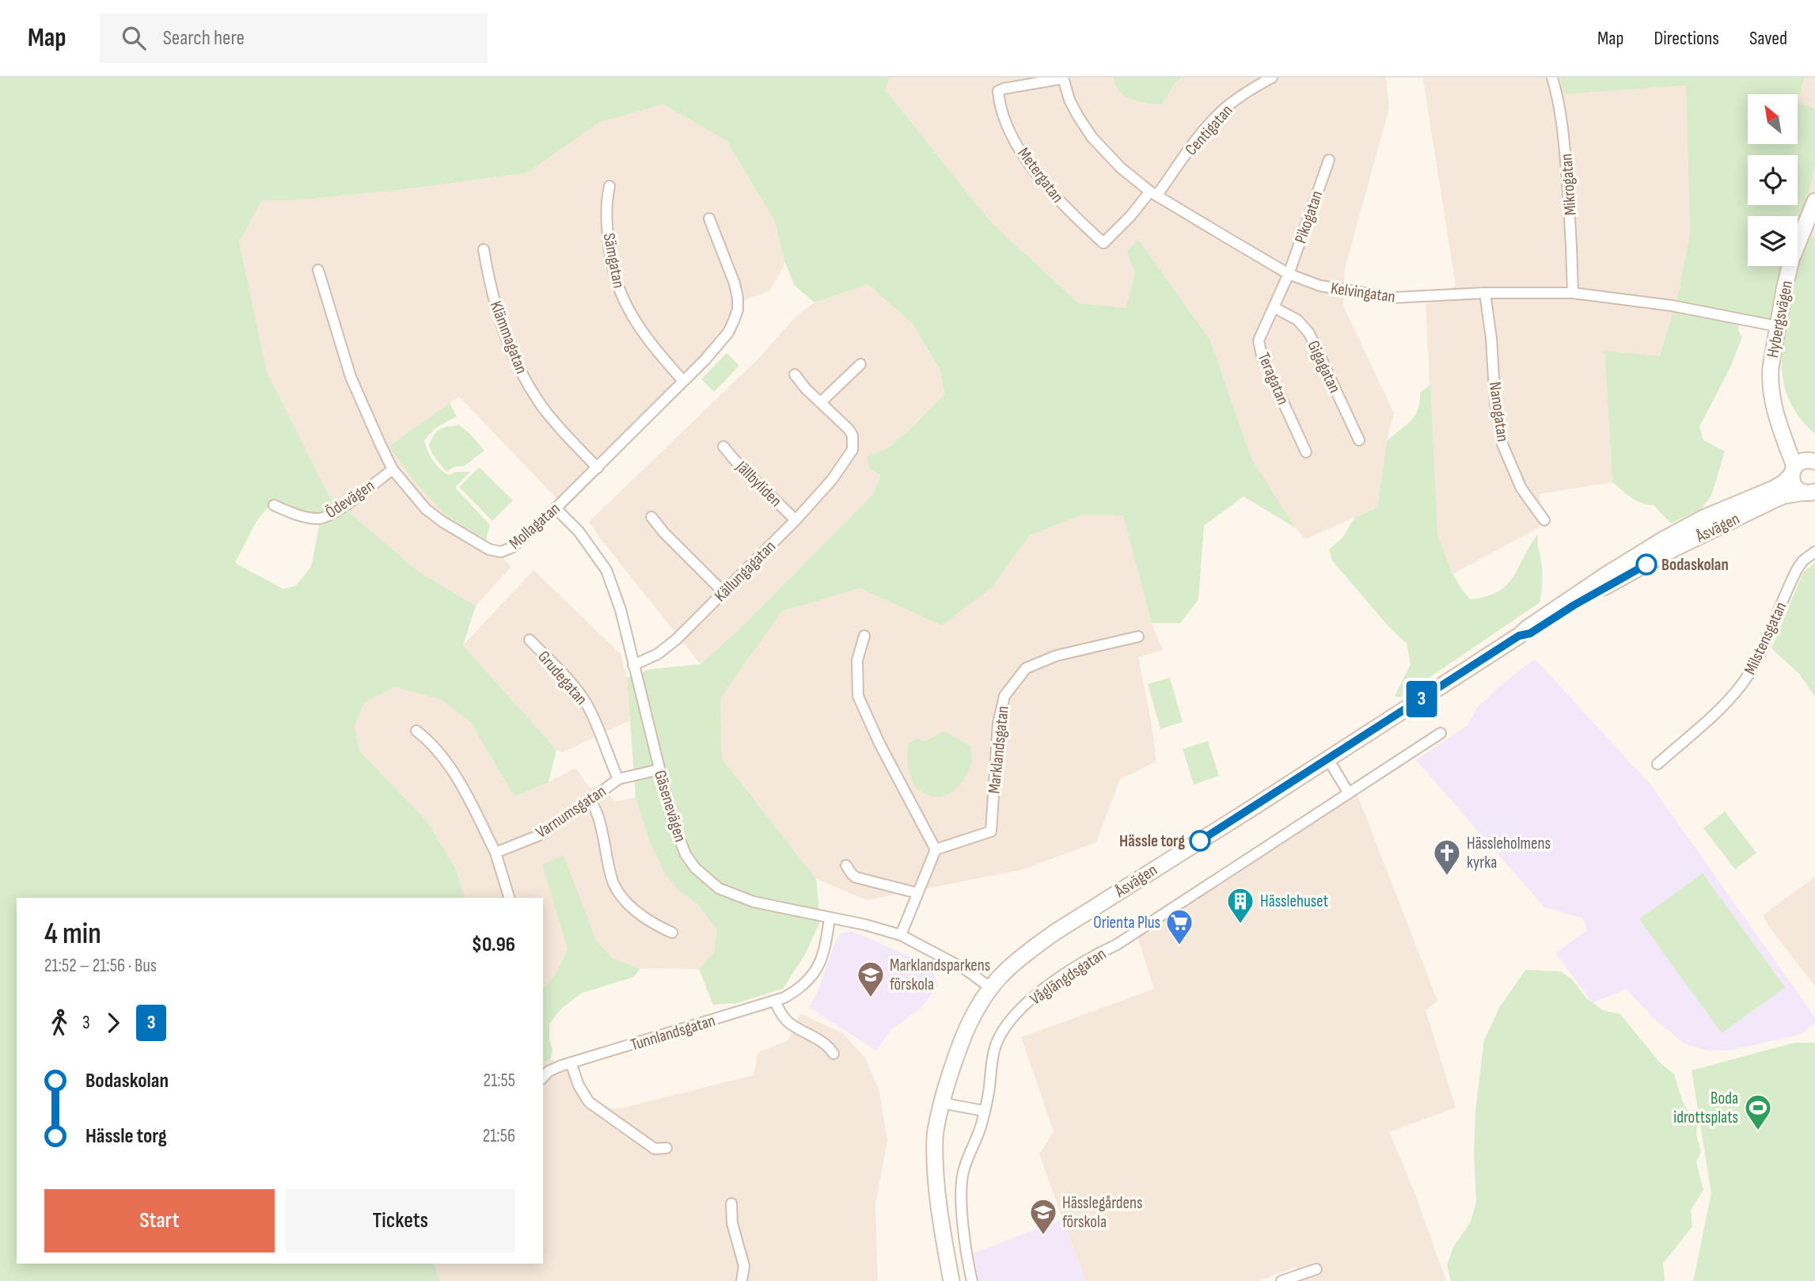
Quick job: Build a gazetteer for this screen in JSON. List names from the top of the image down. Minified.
{"streets":{"street":["Centigatan","Metergatan","Mikrogatan","Pikogatan","Sämgatan","Kelvingatan","Hybergsvägen","Klämmagatan","Gigagatan","Teragatan","Nanogatan","Jällbyliden","Ödevägen","Mollagatan","Åsvägen","Källungagatan","Milstensgatan","Grudegatan","Marklandsgatan","Gäsenevägen","Varnumsgatan","Våglängdsgatan","Tunnlandsgatan"]},"crossings":[["Centigatan","Metergatan"],["Centigatan","Kelvingatan"],["Metergatan","Kelvingatan"],["Mikrogatan","Kelvingatan"],["Pikogatan","Kelvingatan"],["Pikogatan","Teragatan"],["Sämgatan","Mollagatan"],["Kelvingatan","Hybergsvägen"],["Kelvingatan","Teragatan"],["Kelvingatan","Nanogatan"],["Hybergsvägen","Åsvägen"],["Klämmagatan","Mollagatan"],["Gigagatan","Teragatan"],["Jällbyliden","Källungagatan"],["Ödevägen","Mollagatan"],["Mollagatan","Gäsenevägen"],["Åsvägen","Gäsenevägen"],["Källungagatan","Gäsenevägen"],["Grudegatan","Varnumsgatan"],["Gäsenevägen","Varnumsgatan"],["Gäsenevägen","Tunnlandsgatan"]],"places":{"other":["Bodaskolan","Hässle torg"],"church":["Hässleholmens kyrka"],"building":["Hässlehuset"],"supermarket":["Orienta Plus"],"school or university":["Marklandsparkens förskola","Hässlegårdens förskola"],"sports":["Boda idrottsplats"]},"lines":["bus line 3"],"north":"top left","page":{"header":"Map","search":"Search here","nav":["Map","Directions","Saved"],"on_map":"3","heading":["4 min","21:52 – 21:56 · Bus","$0.96"],"legs":["3","3"],"list":[{"name":"Bodaskolan","value":"21:55"},{"name":"Hässle torg","value":"21:56"}],"buttons":["Start","Tickets"]}}
